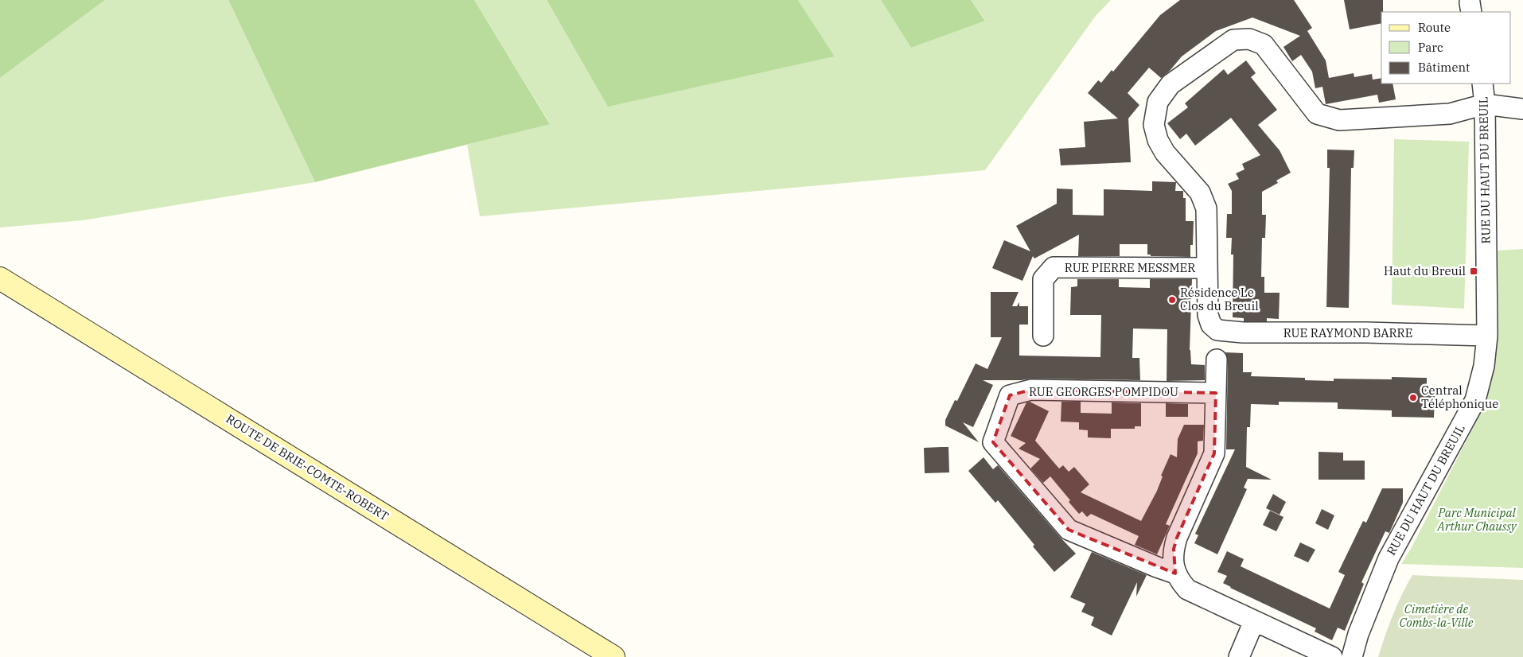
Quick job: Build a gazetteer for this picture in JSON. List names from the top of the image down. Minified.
{"streets":{"main road":["ROUTE DE BRIE-COMTE-ROBERT"],"street":["RUE DU HAUT DU BREUIL","RUE PIERRE MESSMER","RUE RAYMOND BARRE","RUE GEORGES POMPIDOU"]},"crossings":[["RUE DU HAUT DU BREUIL","RUE RAYMOND BARRE"],["RUE PIERRE MESSMER","RUE RAYMOND BARRE"]],"parks":["Parc Municipal Arthur Chaussy","Cimetière de Combs-la-Ville"],"places":{"transit":["Haut du Breuil"],"other":["Résidence Le Clos du Breuil","Central Téléphonique"]},"legend":["Route","Parc","Bâtiment"]}
